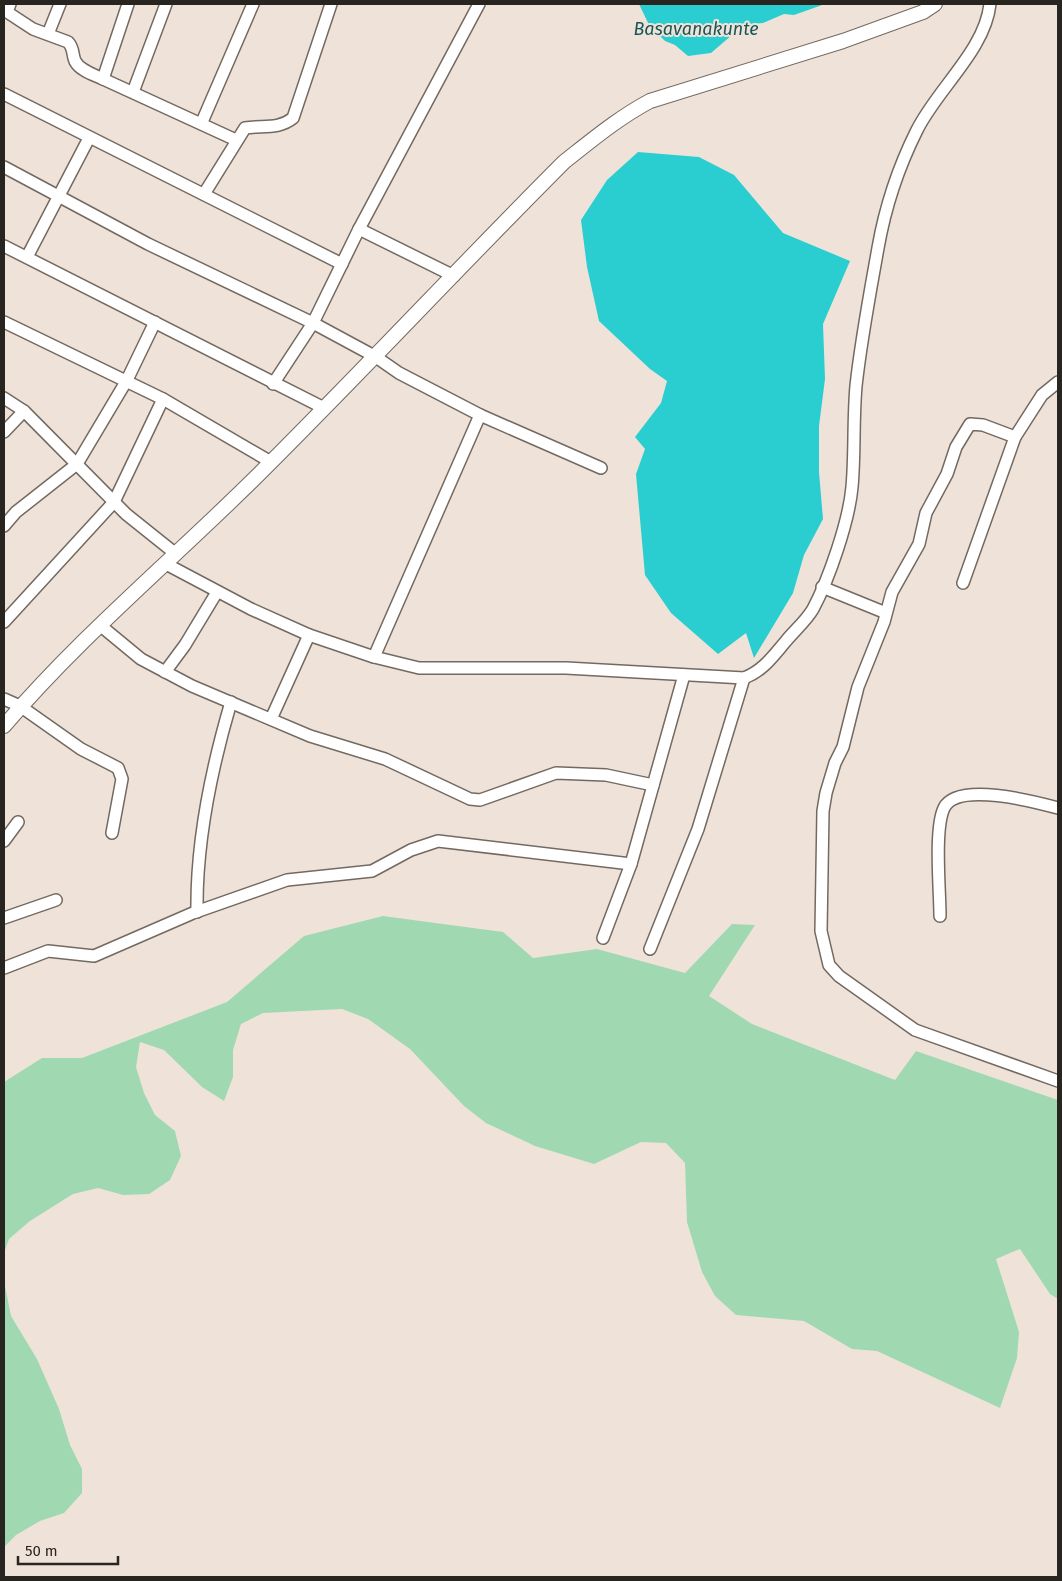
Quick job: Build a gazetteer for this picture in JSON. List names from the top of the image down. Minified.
{"water":["Basavanakunte"],"scale_bar":"50 m"}
